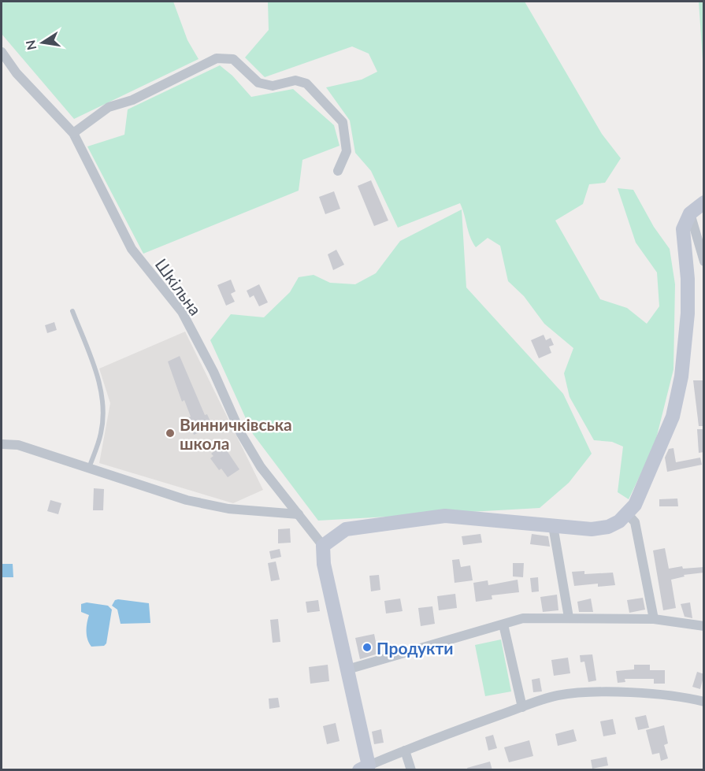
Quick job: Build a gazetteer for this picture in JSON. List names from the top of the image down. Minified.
{"streets":{"street":["Шкільна"]},"places":["Винничківська школа","Продукти"],"north":"left"}
